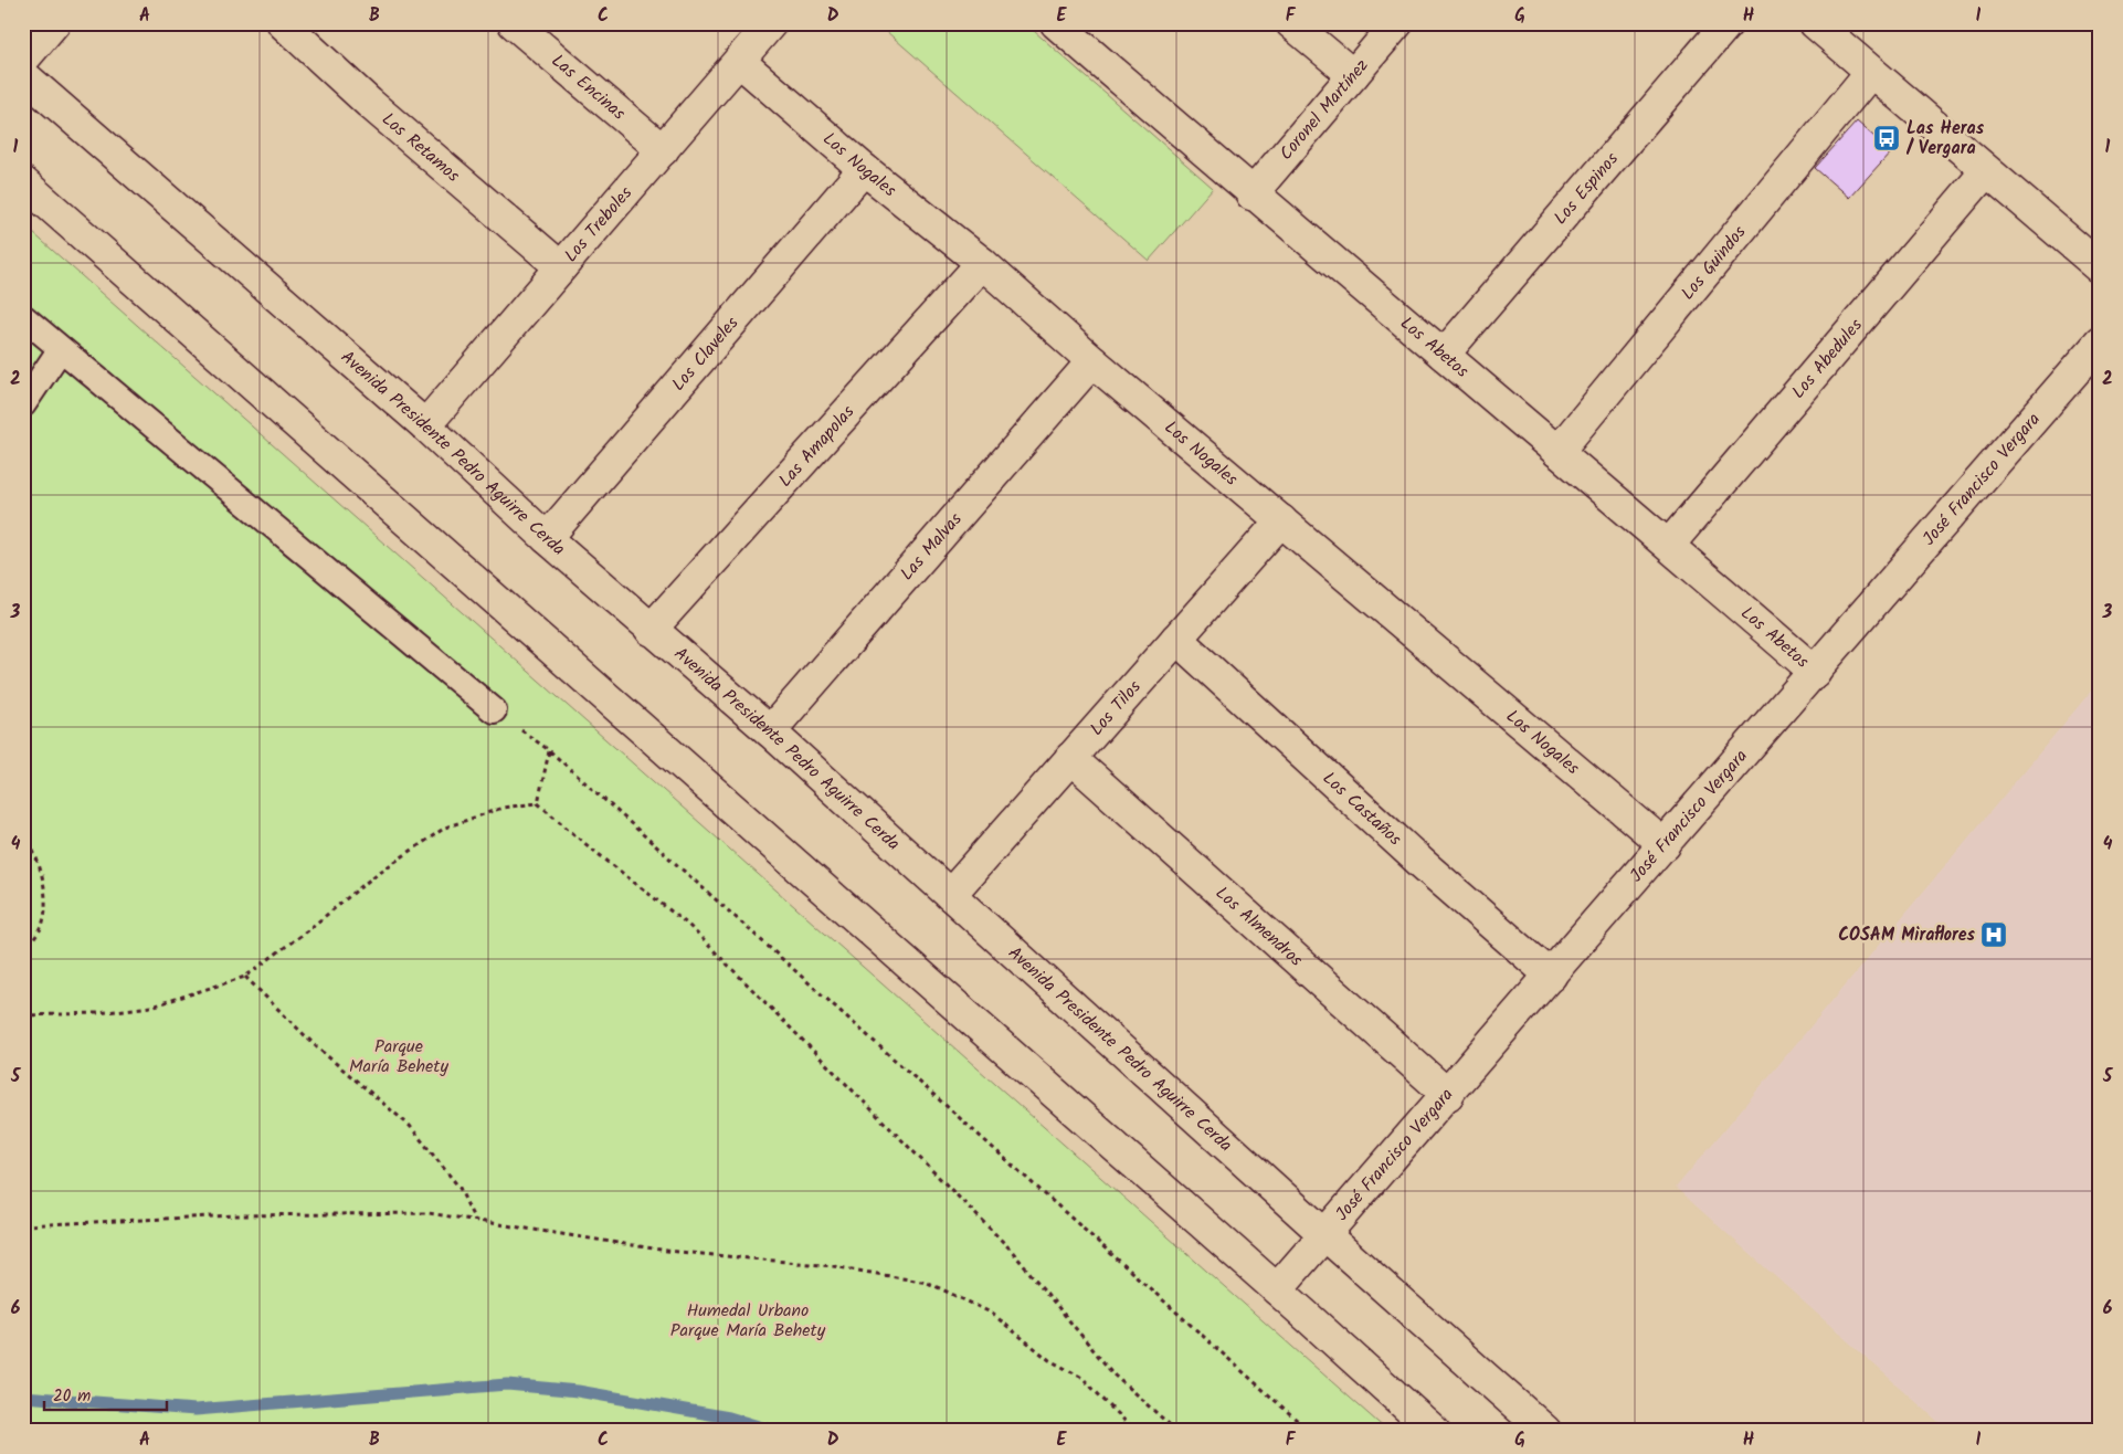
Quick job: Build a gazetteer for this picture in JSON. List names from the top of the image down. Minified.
{"streets":{"street":["Las Encinas","Coronel Martínez","Los Retamos","Los Nogales","Los Espinos","Los Treboles","Los Guindos","Los Abetos","Los Claveles","Los Abedules","Las Amapolas","Avenida Presidente Pedro Aguirre Cerda","José Francisco Vergara","Las Malvas","Los Tilos","Los Castaños","Los Almendros"]},"crossings":[["Las Encinas","Los Treboles"],["Coronel Martínez","Los Abetos"],["Los Retamos","Los Treboles"],["Los Nogales","Los Treboles"],["Los Nogales","Los Claveles"],["Los Nogales","Las Amapolas"],["Los Nogales","José Francisco Vergara"],["Los Nogales","Las Malvas"],["Los Nogales","Los Tilos"],["Los Espinos","Los Abetos"],["Los Treboles","Avenida Presidente Pedro Aguirre Cerda"],["Los Guindos","Los Abetos"],["Los Abetos","Los Abedules"],["Los Abetos","José Francisco Vergara"],["Los Claveles","Avenida Presidente Pedro Aguirre Cerda"],["Las Amapolas","Avenida Presidente Pedro Aguirre Cerda"],["Avenida Presidente Pedro Aguirre Cerda","José Francisco Vergara"],["Avenida Presidente Pedro Aguirre Cerda","Las Malvas"],["Avenida Presidente Pedro Aguirre Cerda","Los Tilos"],["José Francisco Vergara","Los Castaños"],["José Francisco Vergara","Los Almendros"],["Los Tilos","Los Castaños"],["Los Tilos","Los Almendros"]],"parks":["Parque María Behety","Humedal Urbano Parque María Behety"],"places":{"bus stop":["Las Heras / Vergara"],"hospital":["COSAM Miraflores"]},"scale_bar":"20 m","grid":{"columns":["A","B","C","D","E","F","G","H","I"],"rows":["1","2","3","4","5","6"]}}
